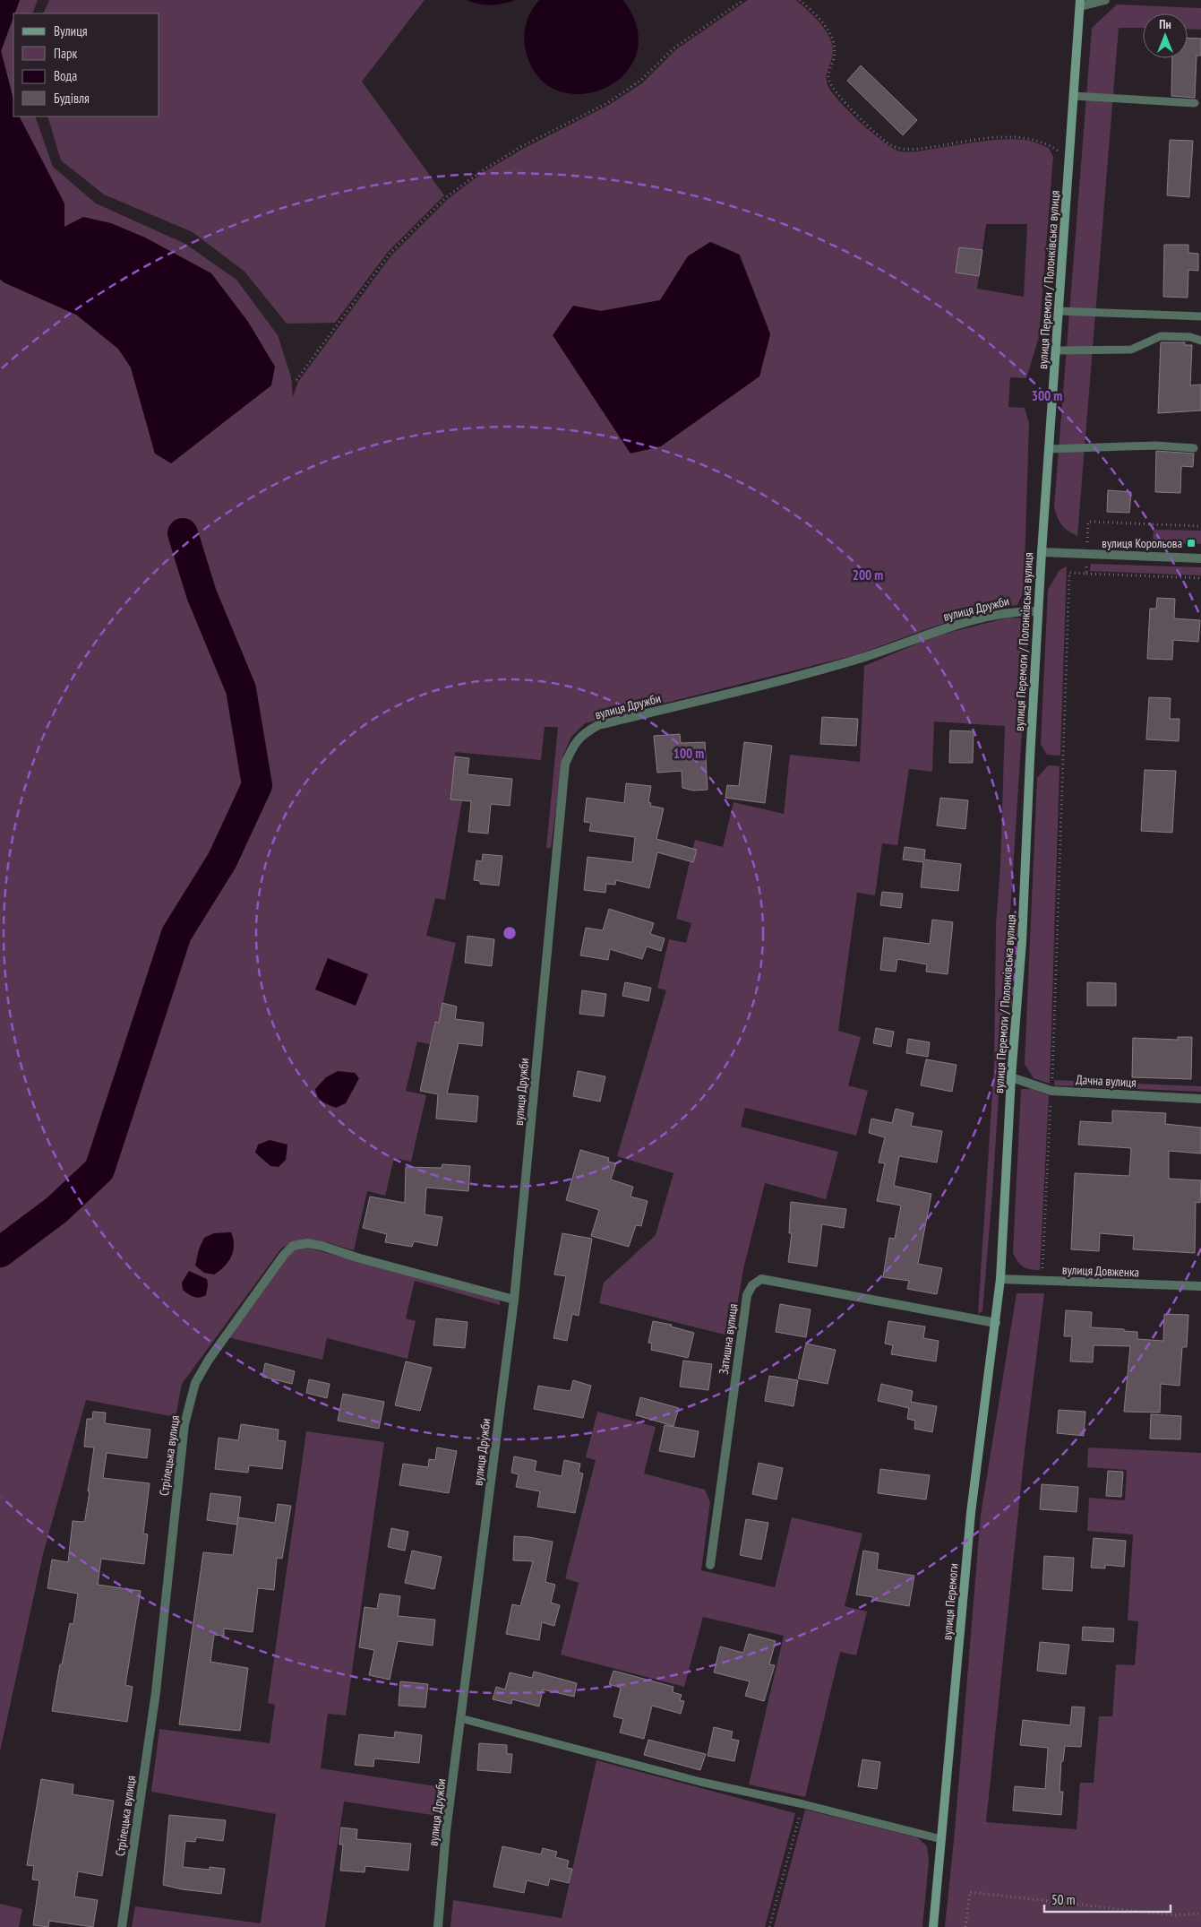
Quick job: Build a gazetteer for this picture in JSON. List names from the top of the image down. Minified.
{"streets":{"main road":["вулиця Перемоги / Полонківська вулиця","вулиця Перемоги"],"street":["вулиця Дружби","Дачна вулиця","вулиця Довженка","Затишна вулиця","Стрілецька вулиця"]},"crossings":[["вулиця Перемоги / Полонківська вулиця","вулиця Дружби"],["вулиця Перемоги / Полонківська вулиця","Дачна вулиця"],["вулиця Перемоги / Полонківська вулиця","вулиця Довженка"],["вулиця Перемоги / Полонківська вулиця","вулиця Перемоги"],["вулиця Дружби","Стрілецька вулиця"],["вулиця Довженка","вулиця Перемоги"],["Затишна вулиця","вулиця Перемоги"]],"places":{"transit":["вулиця Корольова"]},"legend":["Вулиця","Парк","Вода","Будівля"],"scale_bar":"50 m","north":"top","rings":["300 m","200 m","100 m"]}
